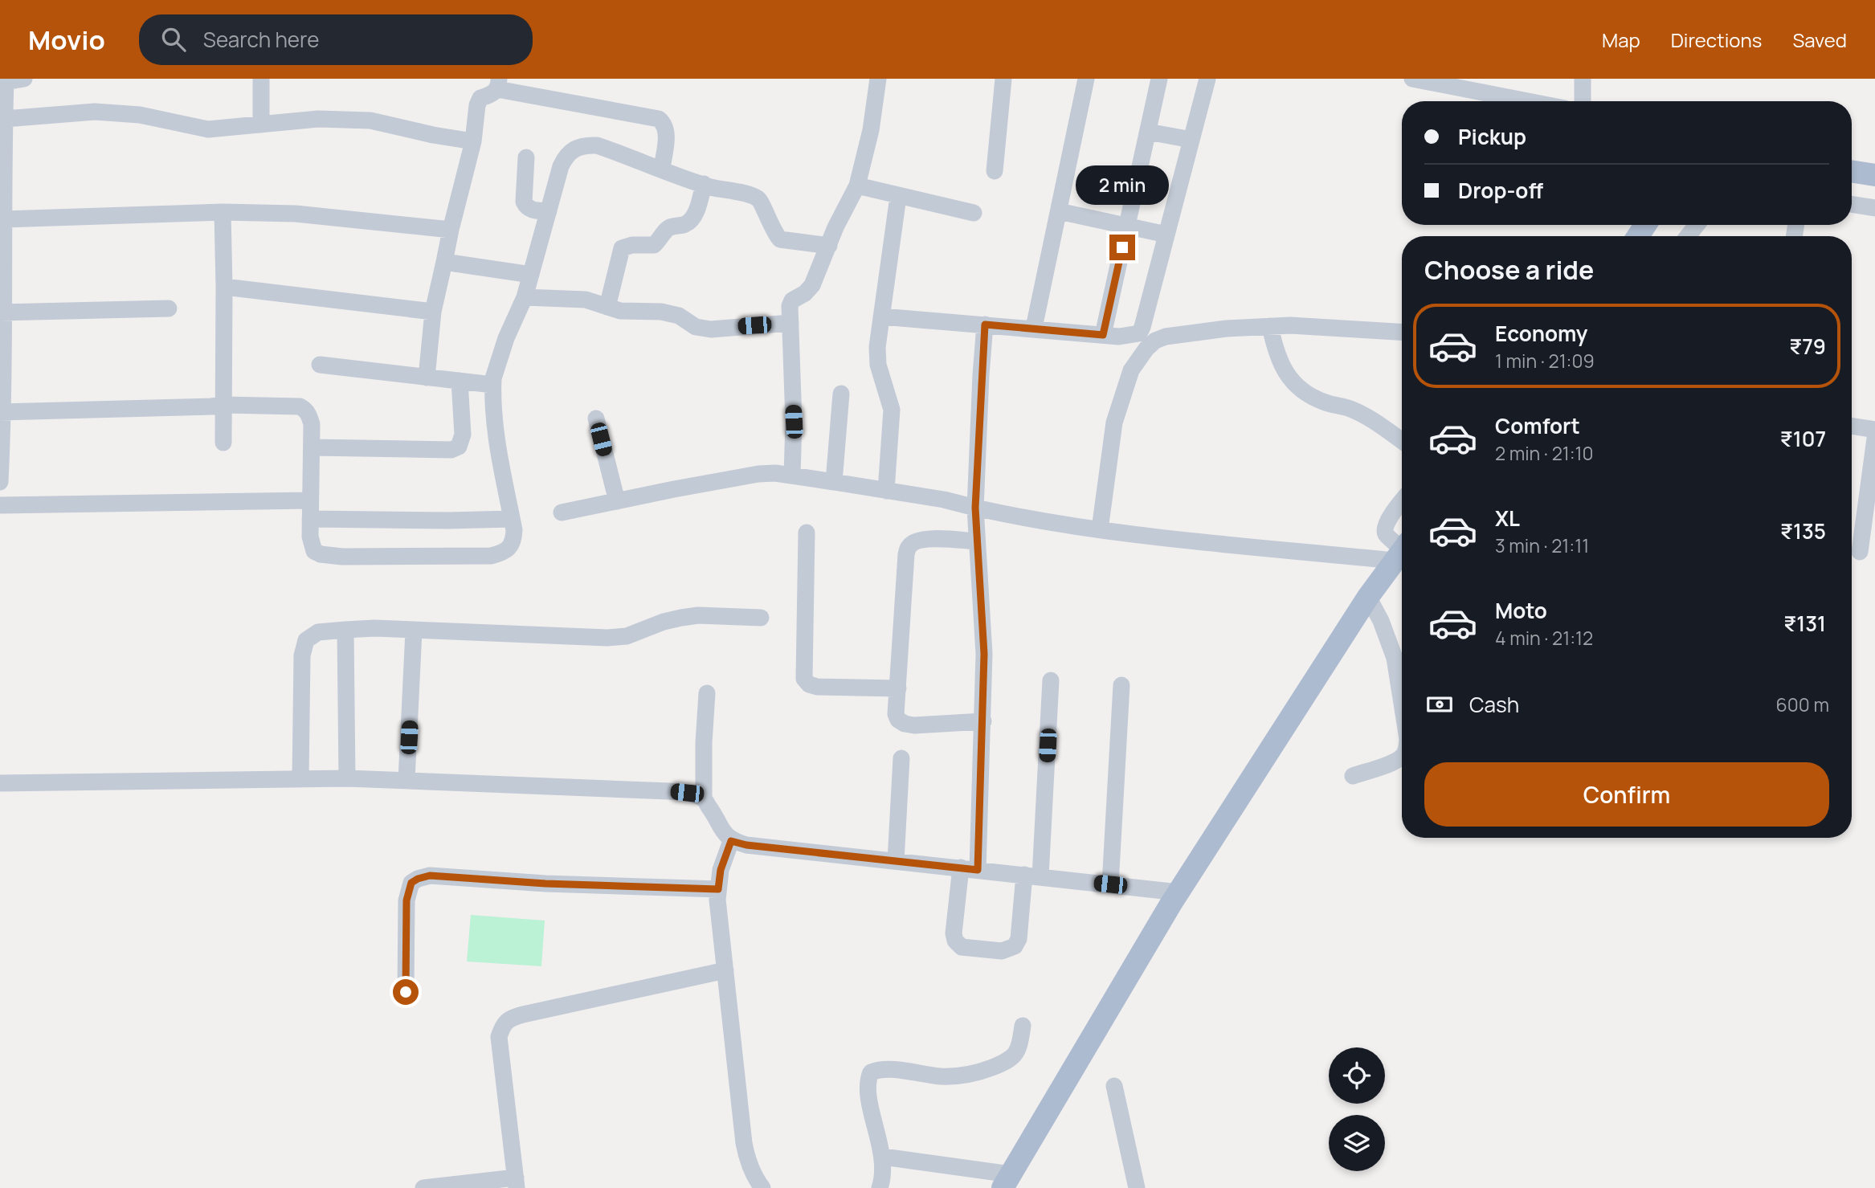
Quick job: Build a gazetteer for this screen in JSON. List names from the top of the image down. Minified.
{"page":{"header":"Movio","search":"Search here","nav":["Map","Directions","Saved"],"banner":["Pickup","Drop-off"],"bubble":"2 min","heading":"Choose a ride","list":[{"name":"Economy","note":"1 min · 21:09","value":"₹79"},{"name":"Comfort","note":"2 min · 21:10","value":"₹107"},{"name":"XL","note":"3 min · 21:11","value":"₹135"},{"name":"Moto","note":"4 min · 21:12","value":"₹131"}],"pay":["Cash","600 m"],"buttons":"Confirm"}}
